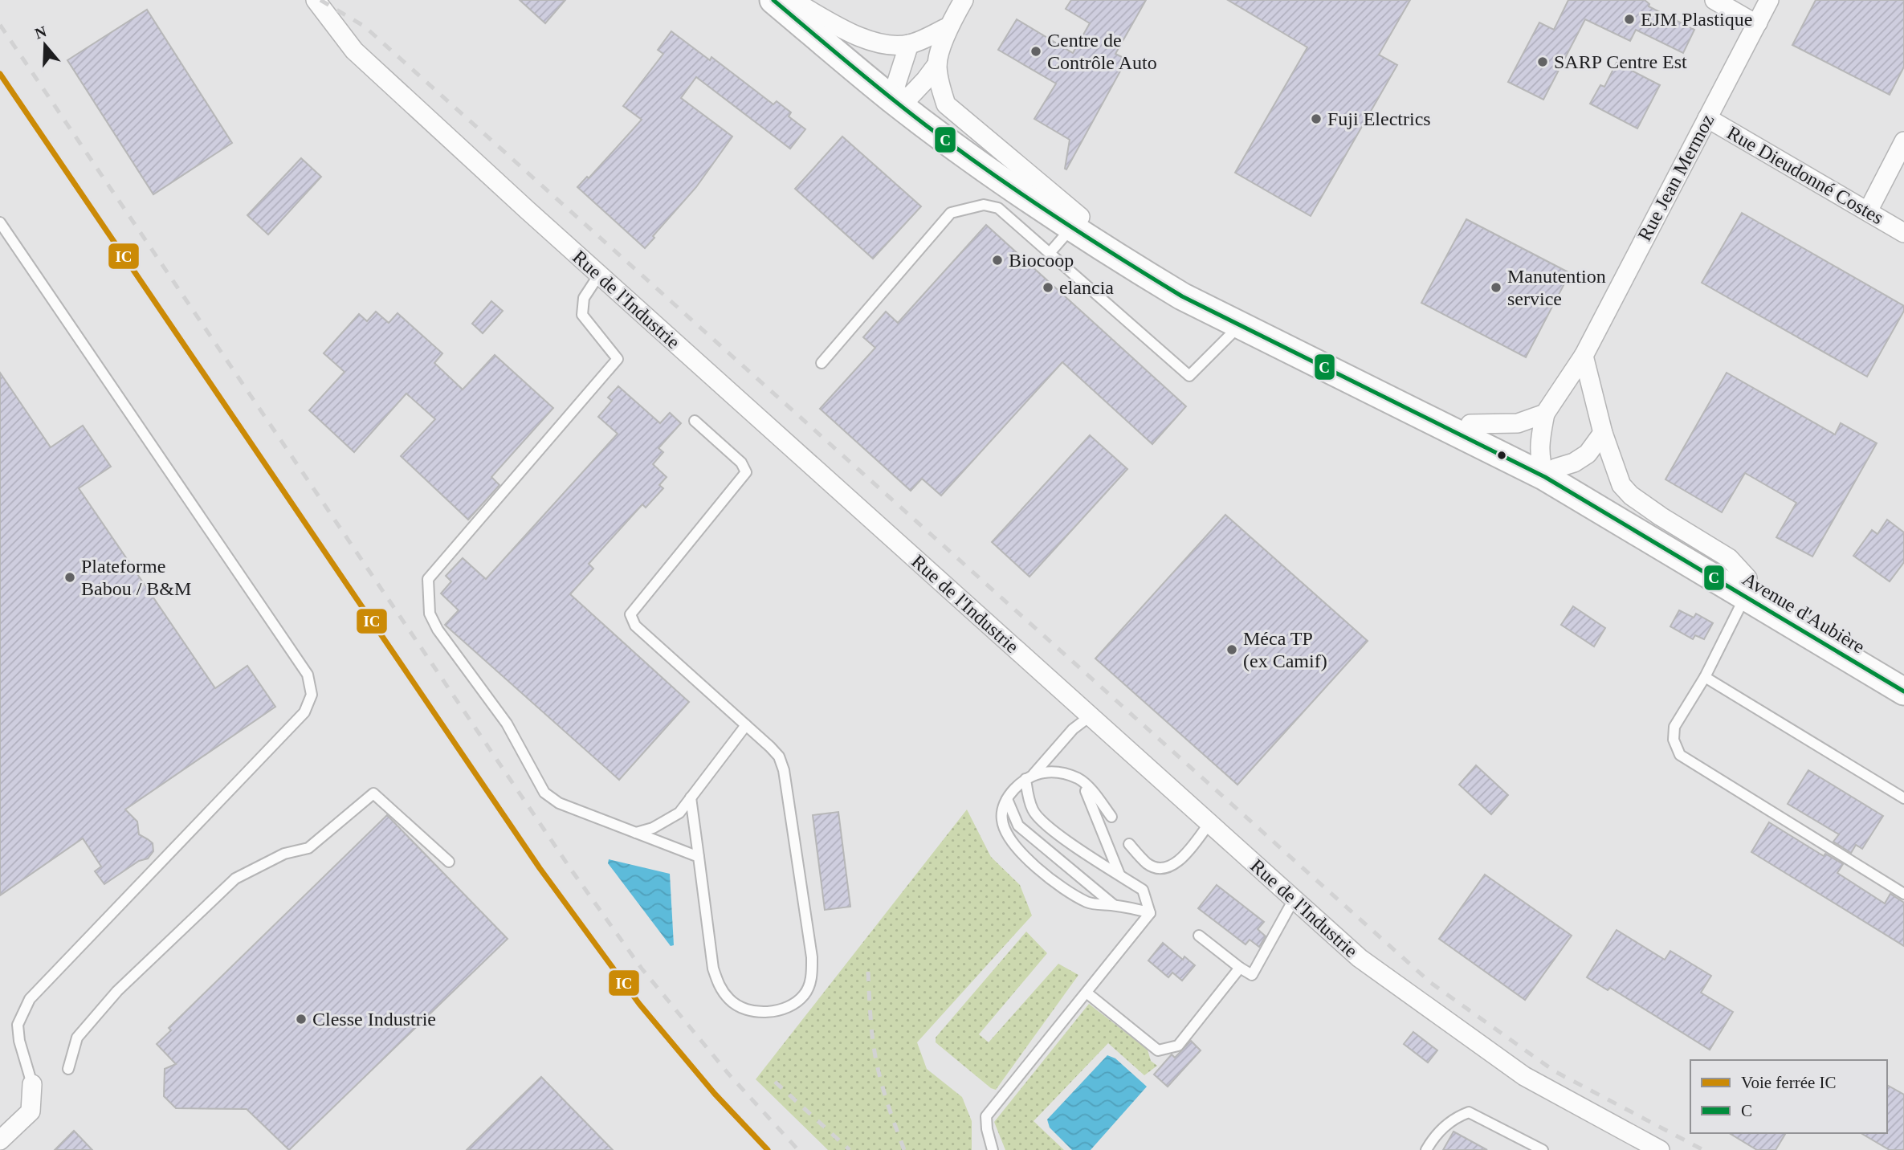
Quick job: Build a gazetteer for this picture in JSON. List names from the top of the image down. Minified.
{"streets":{"main road":["Avenue d'Aubière"],"street":["Rue Dieudonné Costes","Rue Jean Mermoz","Rue de l'Industrie"]},"crossings":[["Rue Dieudonné Costes","Rue Jean Mermoz"],["Rue Jean Mermoz","Avenue d'Aubière"]],"places":["EJM Plastique","Centre de Contrôle Auto","SARP Centre Est","Fuji Electrics","Biocoop","elancia","Manutention service","Plateforme Babou / B&M","Méca TP (ex Camif)","Clesse Industrie"],"lines":["transit line C","rail line IC"],"legend":["Voie ferrée IC","C"],"north":"top"}
